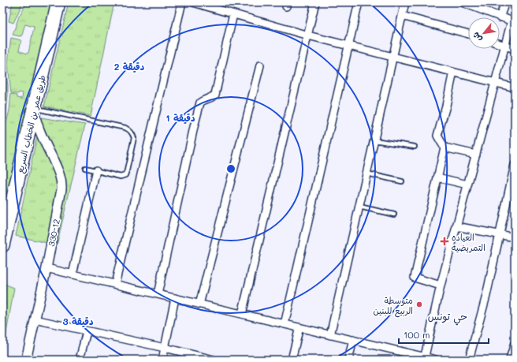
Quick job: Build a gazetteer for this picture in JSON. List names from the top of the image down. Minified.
{"streets":{"highway":["طريق عمر بن الخطاب السريع"],"street":["330-12"]},"crossings":[["طريق عمر بن الخطاب السريع","330-12"]],"districts":["حي تونس"],"places":{"health":["العياده التمريضيه"],"other":["متوسطة الربيع للبنين"]},"scale_bar":"100 m","north":"bottom left","rings":["2 دقيقة","1 دقيقة","3 دقيقة"]}
